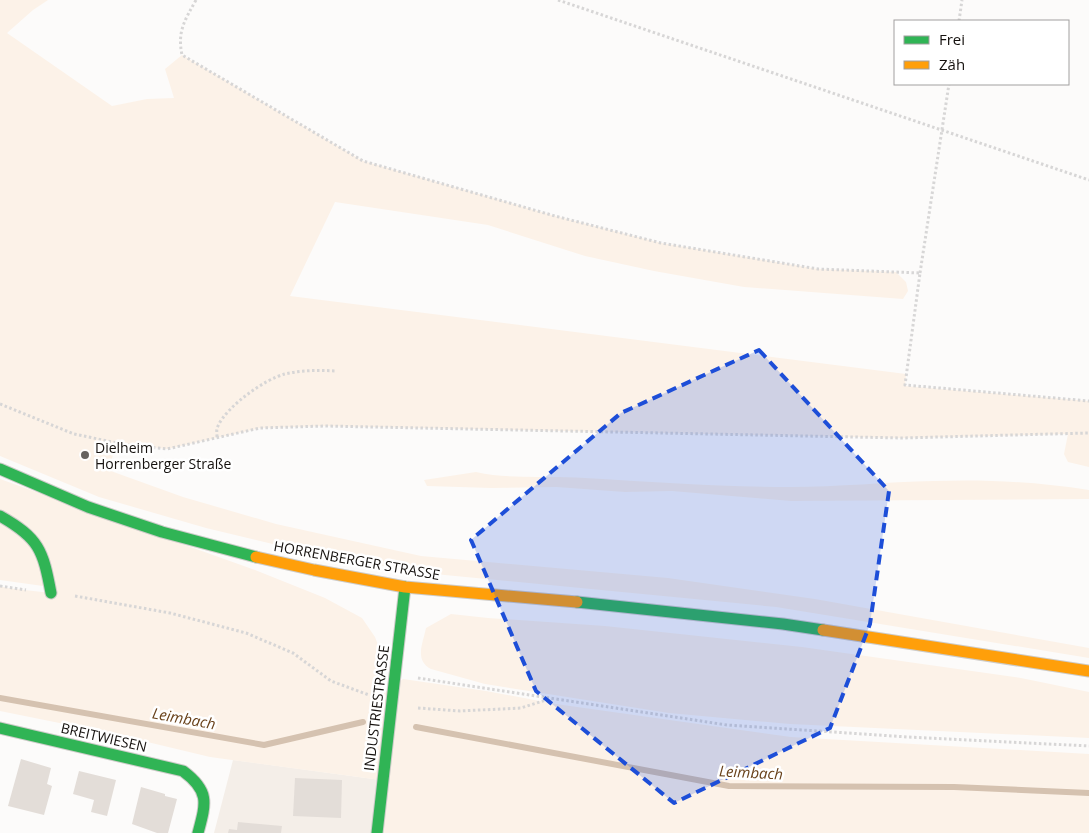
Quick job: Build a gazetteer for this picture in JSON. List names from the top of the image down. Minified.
{"streets":{"main road":["HORRENBERGER STRASSE","INDUSTRIESTRASSE","BREITWIESEN"]},"crossings":[["HORRENBERGER STRASSE","INDUSTRIESTRASSE"]],"water":["Leimbach"],"places":["Dielheim Horrenberger Straße"],"legend":["Frei","Zäh"]}
